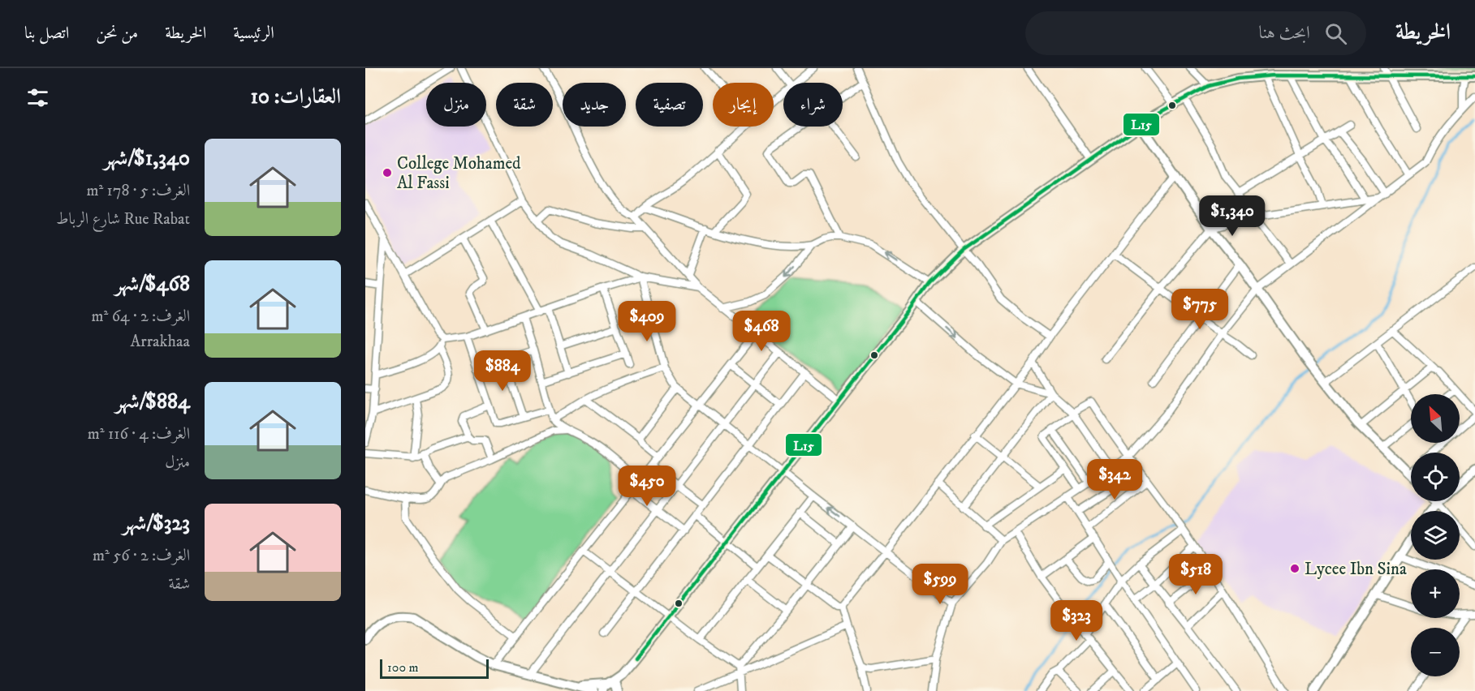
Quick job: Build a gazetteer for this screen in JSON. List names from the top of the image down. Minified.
{"places":["College Mohamed Al Fassi","Lycee Ibn Sina"],"lines":["transit line L15"],"scale_bar":"100 m","north":"top left","page":{"header":"الخريطة","search":"ابحث هنا","nav":["الرئيسية","الخريطة","من نحن","اتصل بنا"],"heading":"العقارات: 10","chip":["شراء","إيجار","تصفية","جديد","شقة","منزل"],"list":[{"name":"$1,340/شهر","note":"الغرف: 5 · 178 m² · Rue Rabat شارع الرباط"},{"name":"$468/شهر","note":"الغرف: 2 · 64 m² · Arrakhaa"},{"name":"$884/شهر","note":"الغرف: 4 · 116 m² · منزل"},{"name":"$323/شهر","note":"الغرف: 2 · 56 m² · شقة"}],"price":["$1,340","$775","$409","$468","$884","$342","$450","$518","$599","$323"],"map_buttons":["+","−"],"scale":"100 m"}}
